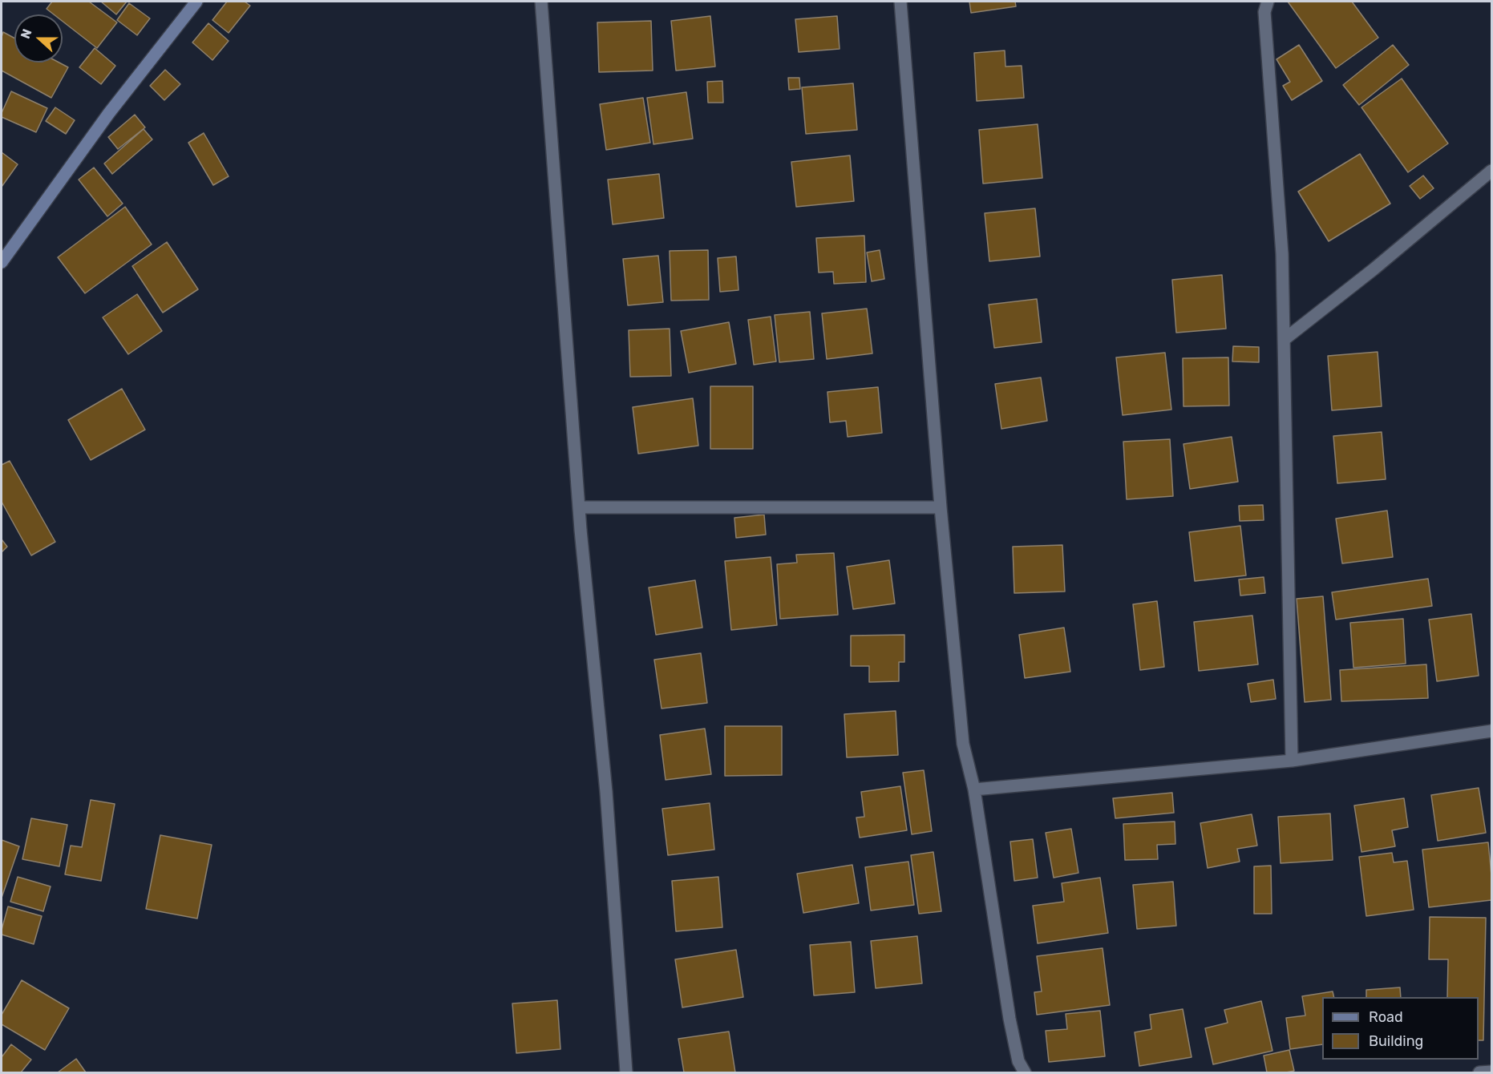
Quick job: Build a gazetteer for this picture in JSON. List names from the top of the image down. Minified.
{"legend":["Road","Building"],"north":"left"}
